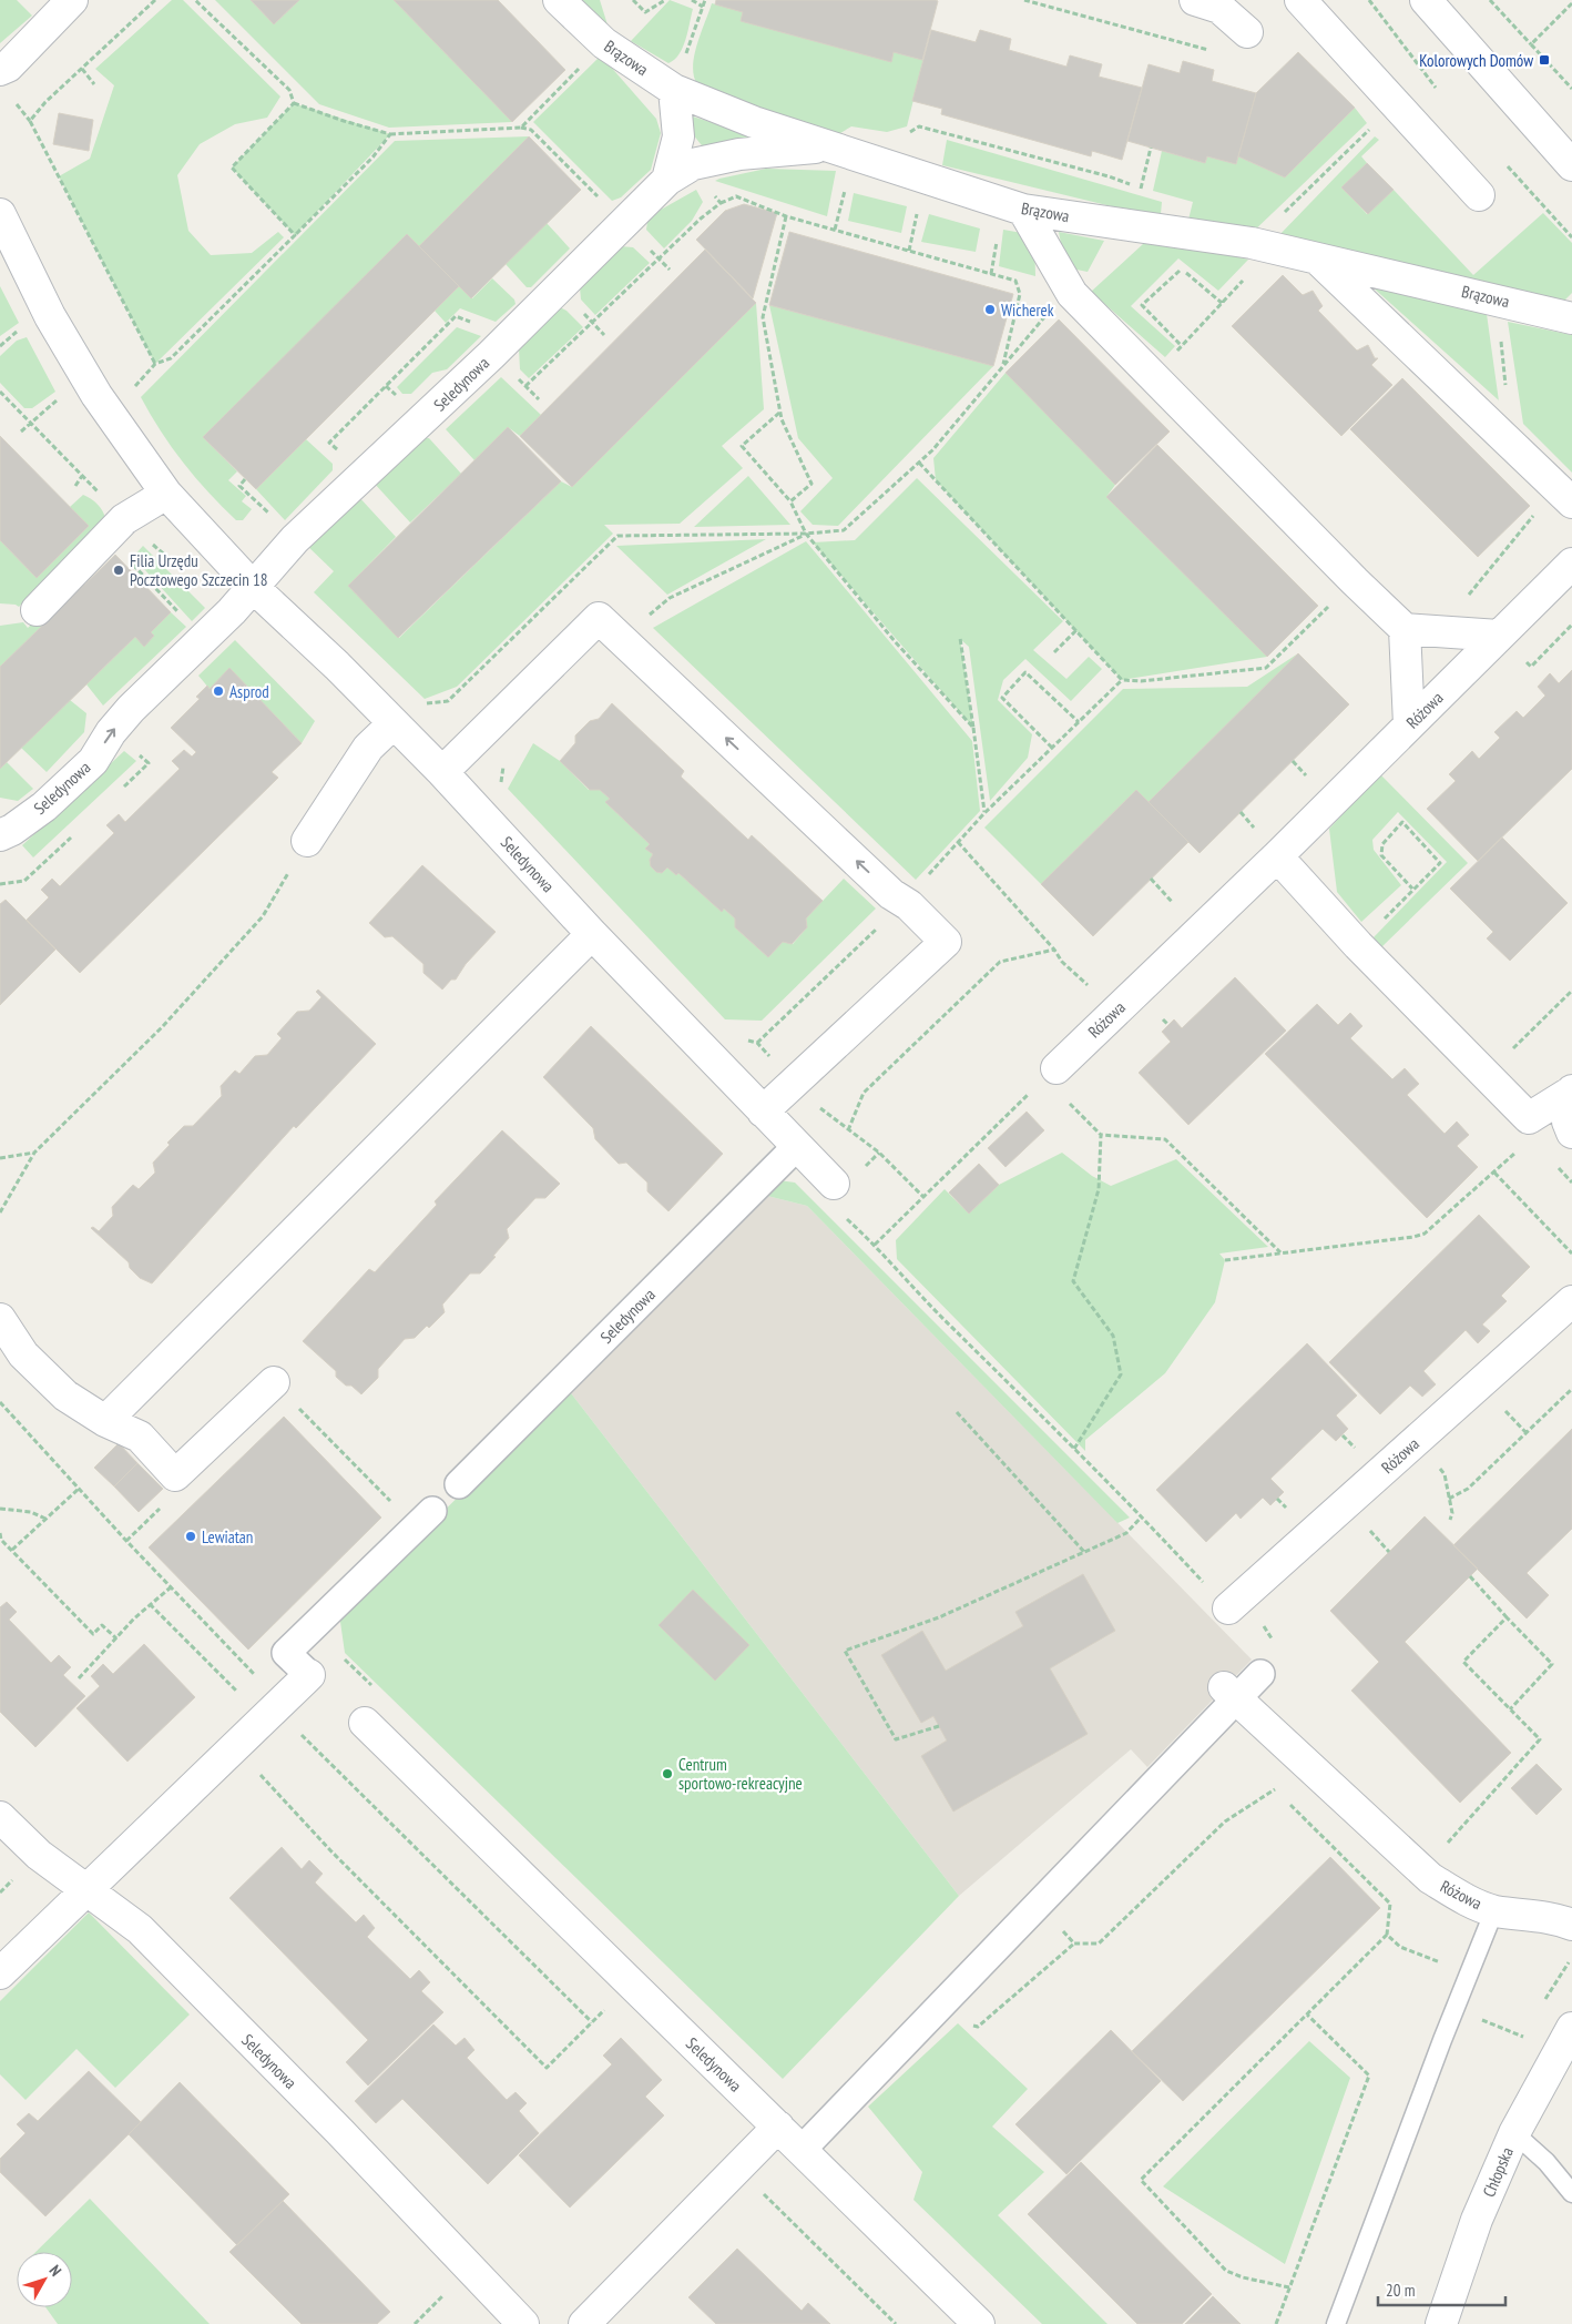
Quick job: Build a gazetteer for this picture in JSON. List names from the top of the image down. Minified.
{"streets":{"street":["Brązowa","Seledynowa","Różowa","Chłopska"]},"crossings":[["Brązowa","Seledynowa"]],"places":{"transit":["Kolorowych Domów"],"other":["Wicherek","Filia Urzędu Pocztowego Szczecin 18","Asprod","Lewiatan","Centrum sportowo-rekreacyjne"]},"scale_bar":"20 m","north":"top right"}
